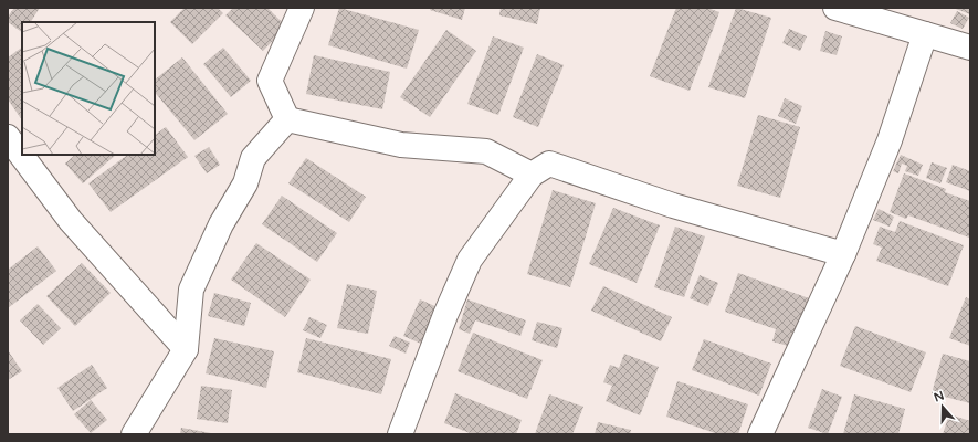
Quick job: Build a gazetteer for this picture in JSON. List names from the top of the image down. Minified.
{"north":"top"}
